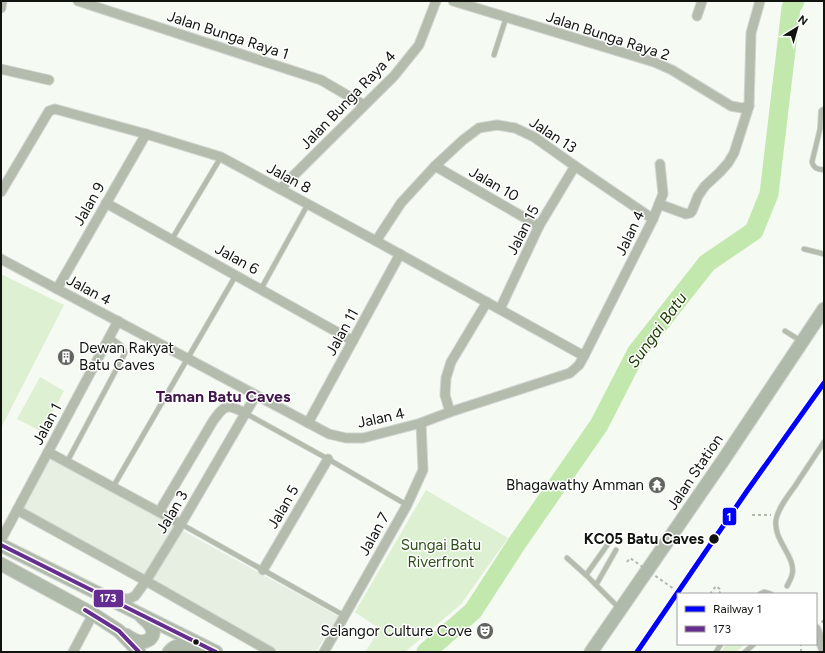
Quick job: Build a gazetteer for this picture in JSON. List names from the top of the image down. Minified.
{"streets":{"main road":["Jalan Station"],"street":["Jalan Bunga Raya 1","Jalan Bunga Raya 2","Jalan Bunga Raya 4","Jalan 13","Jalan 8","Jalan 10","Jalan 9","Jalan 15","Jalan 4","Jalan 6","Jalan 11","Jalan 1","Jalan 5","Jalan 3","Jalan 7"]},"crossings":[["Jalan Bunga Raya 1","Jalan Bunga Raya 4"],["Jalan Bunga Raya 4","Jalan 8"],["Jalan 13","Jalan 8"],["Jalan 13","Jalan 10"],["Jalan 13","Jalan 15"],["Jalan 13","Jalan 4"],["Jalan 8","Jalan 9"],["Jalan 8","Jalan 15"],["Jalan 8","Jalan 4"],["Jalan 8","Jalan 11"],["Jalan 10","Jalan 15"],["Jalan 9","Jalan 4"],["Jalan 9","Jalan 6"],["Jalan 4","Jalan 11"],["Jalan 4","Jalan 1"],["Jalan 4","Jalan 3"],["Jalan 4","Jalan 7"],["Jalan 6","Jalan 11"]],"districts":["Taman Batu Caves"],"water":["Sungai Batu"],"parks":["Sungai Batu Riverfront"],"places":{"building":["Dewan Rakyat Batu Caves"],"temple":["Bhagawathy Amman"],"other":["KC05 Batu Caves"],"theatre":["Selangor Culture Cove"]},"lines":["rail line 1","transit line 173"],"legend":["Railway 1","173"],"north":"top right"}
